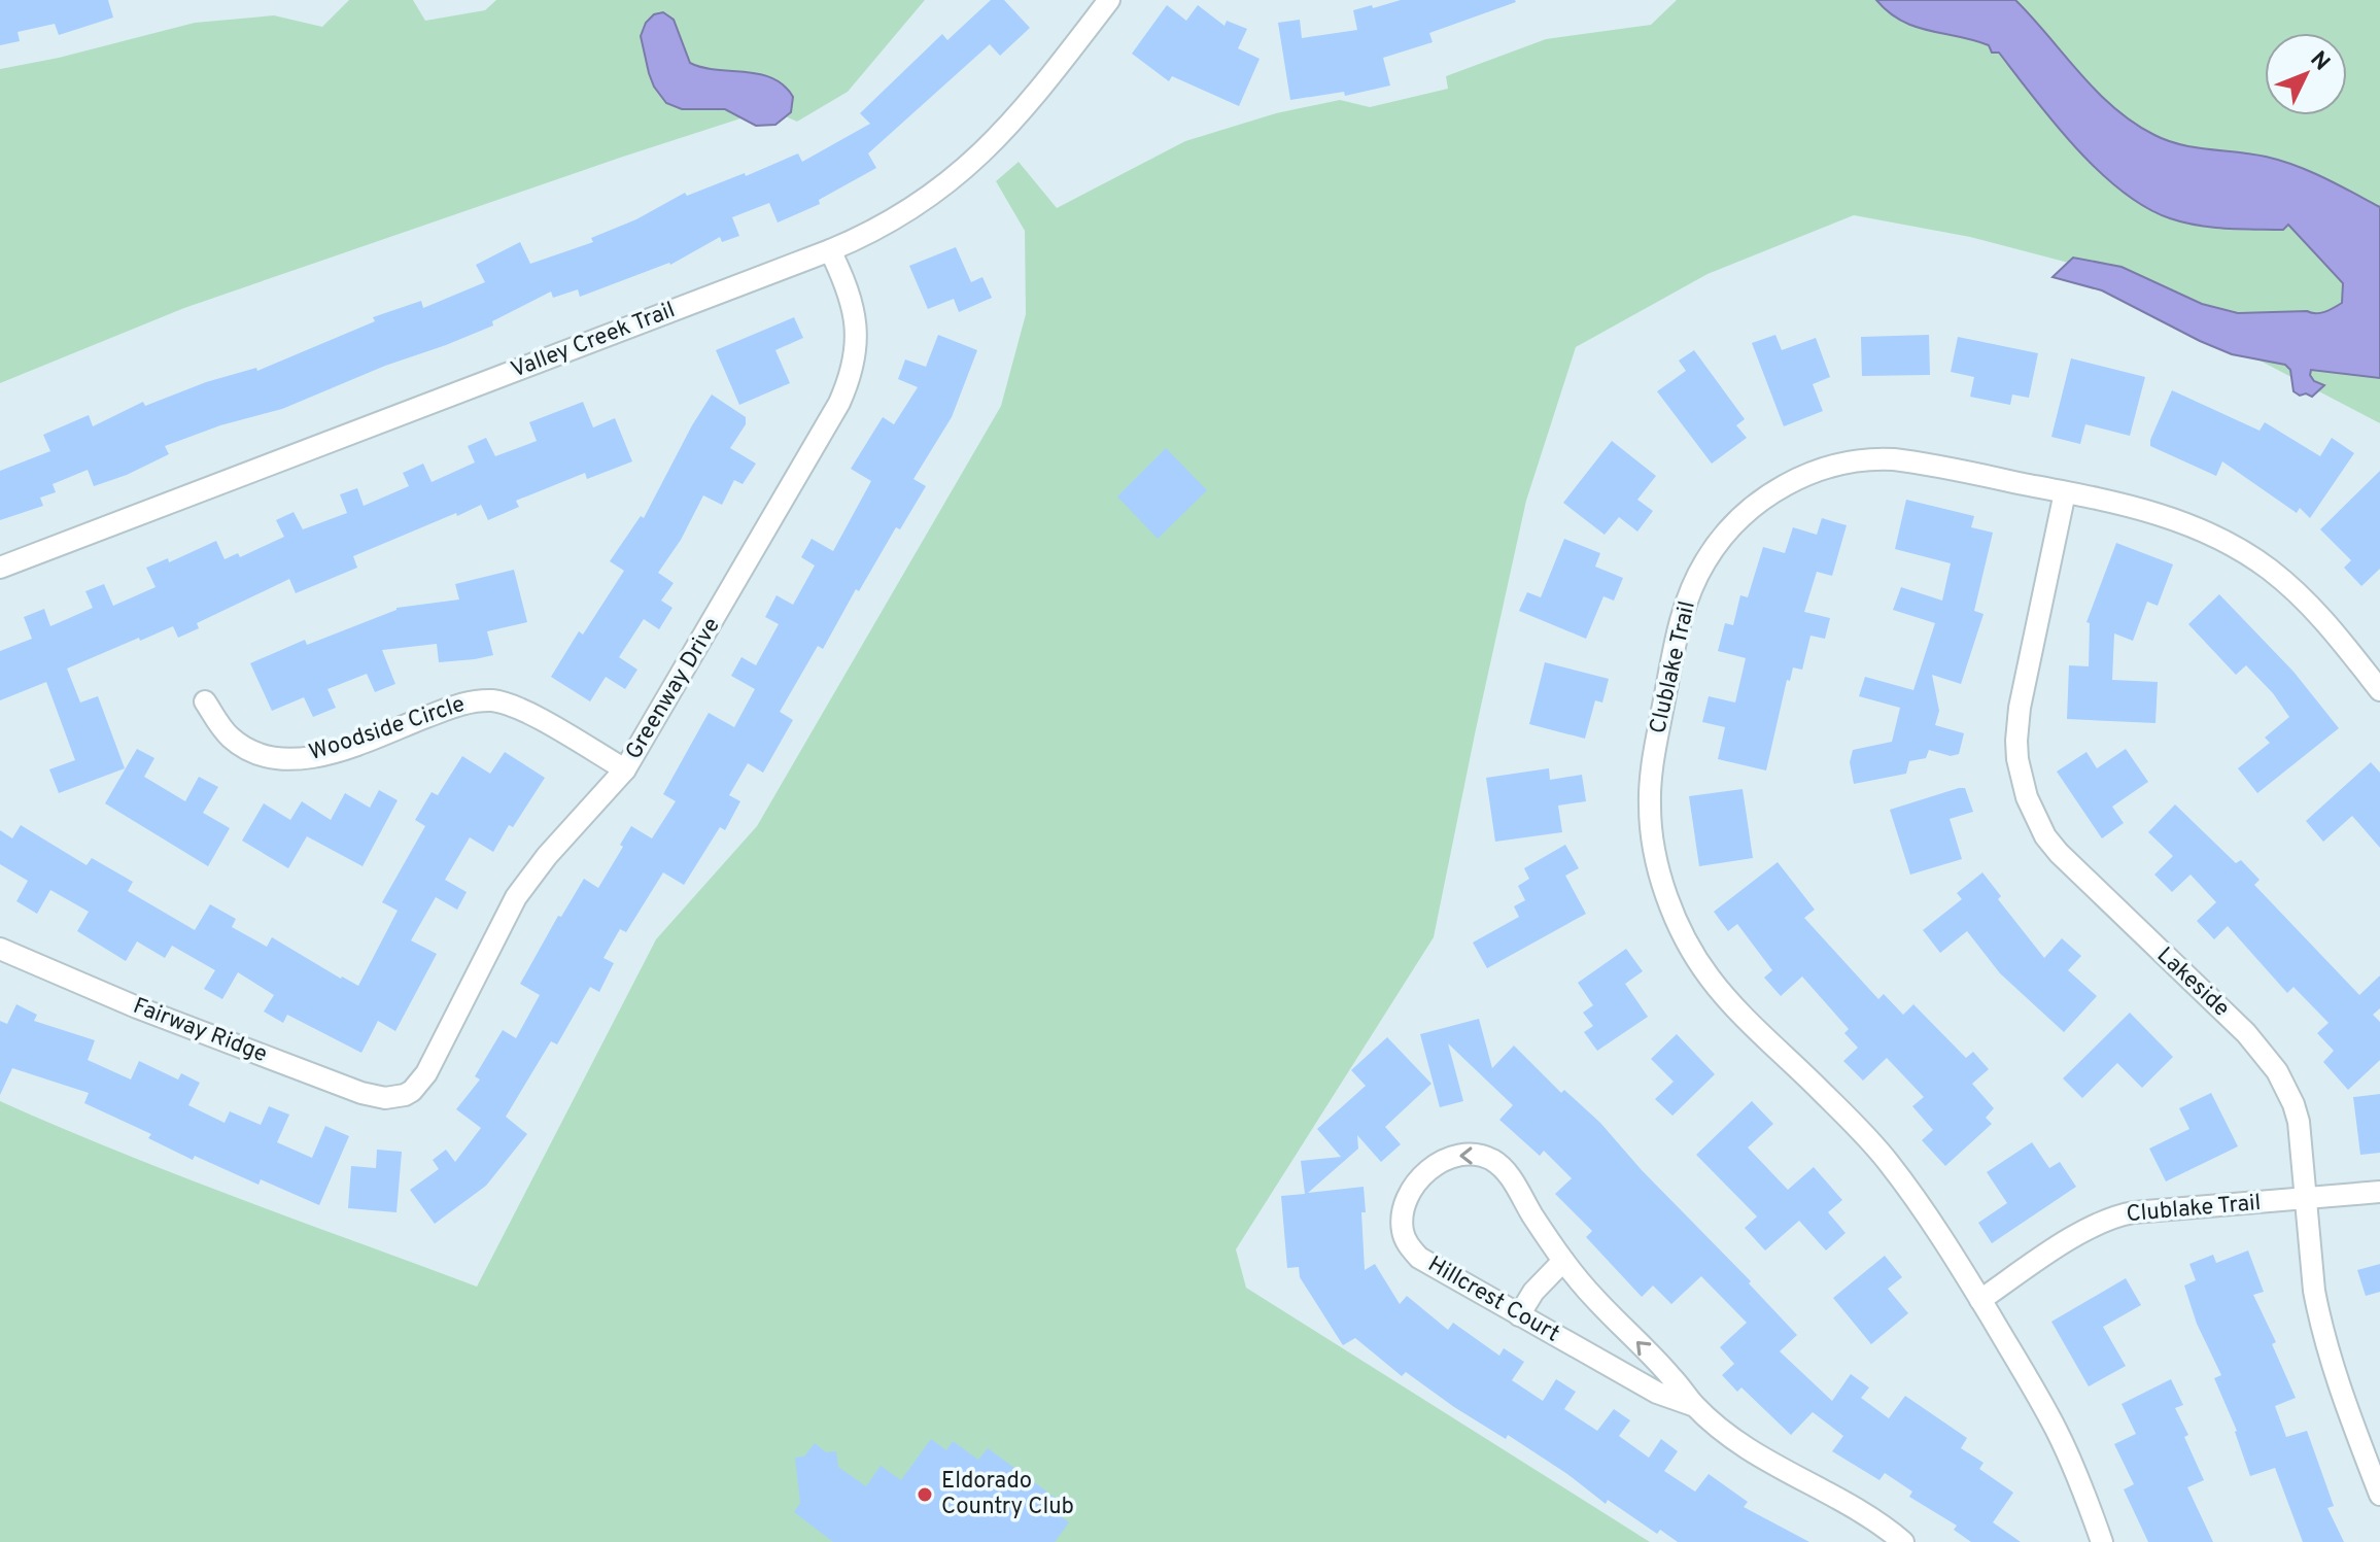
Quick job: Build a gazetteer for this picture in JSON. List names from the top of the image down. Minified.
{"streets":{"street":["Valley Creek Trail","Clublake Trail","Greenway Drive","Woodside Circle","Lakeside","Fairway Ridge","Hillcrest Court"]},"crossings":[["Valley Creek Trail","Greenway Drive"],["Clublake Trail","Lakeside"],["Greenway Drive","Woodside Circle"],["Greenway Drive","Fairway Ridge"]],"places":["Eldorado Country Club"],"north":"top right"}
